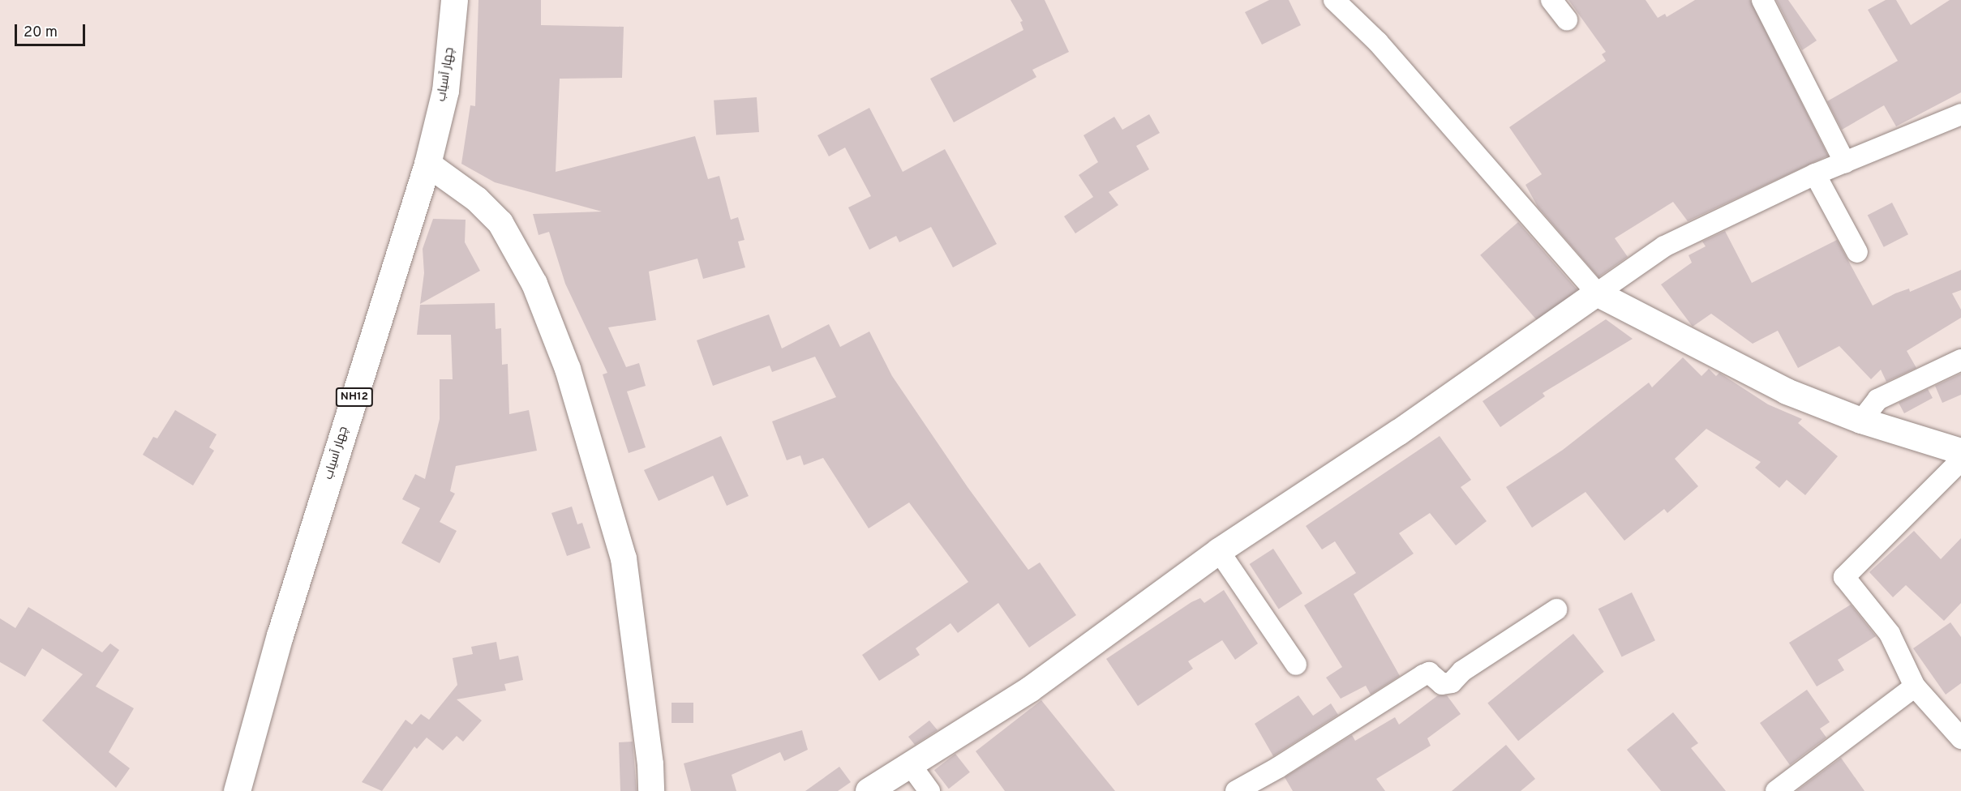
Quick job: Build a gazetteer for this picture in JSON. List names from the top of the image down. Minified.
{"streets":{"highway":["چهار آسیاب","NH12"]},"scale_bar":"20 m"}
